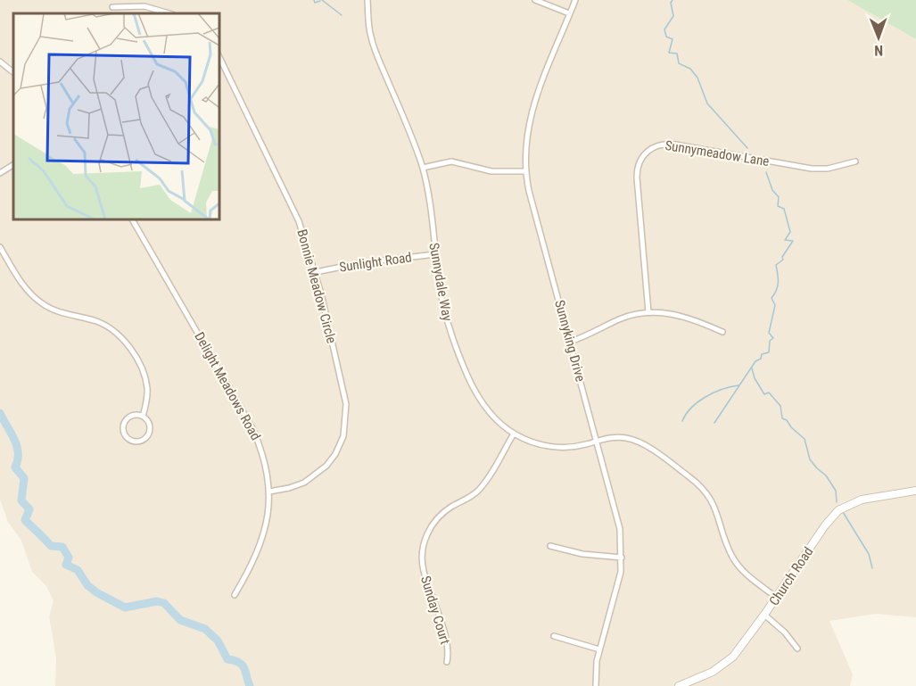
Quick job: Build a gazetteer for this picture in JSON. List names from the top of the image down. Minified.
{"streets":{"street":["Sunnymeadow Lane","Sunlight Road","Sunnydale Way","Bonnie Meadow Circle","Sunnyking Drive","Delight Meadows Road","Church Road","Sunday Court"]},"crossings":[["Sunlight Road","Sunnydale Way"],["Sunlight Road","Bonnie Meadow Circle"],["Sunnydale Way","Sunnyking Drive"],["Sunnydale Way","Church Road"],["Sunnydale Way","Sunday Court"],["Bonnie Meadow Circle","Delight Meadows Road"]],"north":"bottom"}
